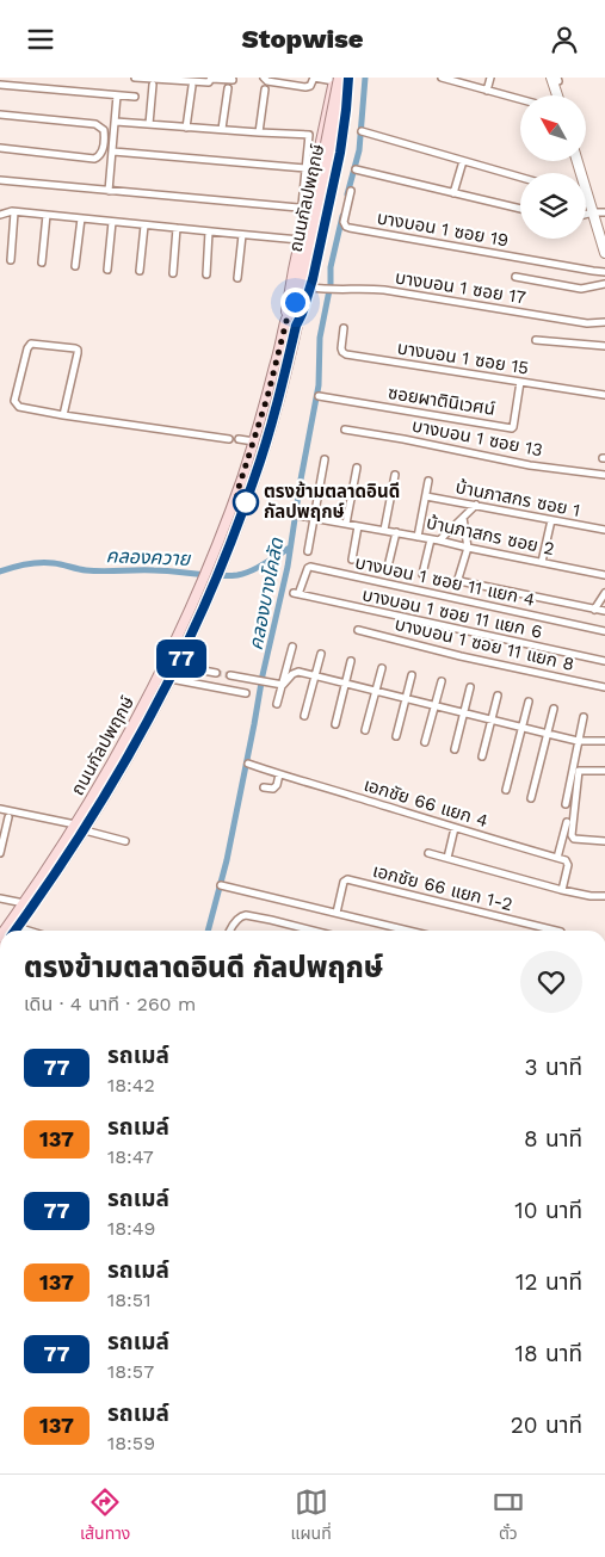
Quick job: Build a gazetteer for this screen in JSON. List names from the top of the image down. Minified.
{"streets":{"main road":["ถนนกัลปพฤกษ์"],"street":["บางบอน 1 ซอย 19","บางบอน 1 ซอย 17","บางบอน 1 ซอย 15","ซอยผาตินิเวศน์","บางบอน 1 ซอย 13","บ้านภาสกร ซอย 1","บ้านภาสกร ซอย 2","บางบอน 1 ซอย 11 แยก 4","บางบอน 1 ซอย 11 แยก 6","บางบอน 1 ซอย 11 แยก 8","เอกชัย 66 แยก 4","เอกชัย 66 แยก 1-2"]},"crossings":[["ถนนกัลปพฤกษ์","บางบอน 1 ซอย 17"],["บางบอน 1 ซอย 15","ซอยผาตินิเวศน์"],["บางบอน 1 ซอย 11 แยก 4","บางบอน 1 ซอย 11 แยก 6"]],"water":["คลองควาย","คลองบางโคลัด"],"places":["ตรงข้ามตลาดอินดี กัลปพฤกษ์"],"lines":["bus line 77"],"north":"top left","page":{"header":"Stopwise","on_map":"77","heading":["ตรงข้ามตลาดอินดี กัลปพฤกษ์","เดิน · 4 นาที · 260 m"],"list":[{"mark":"77","name":"รถเมล์","note":"18:42","value":"3 นาที"},{"mark":"137","name":"รถเมล์","note":"18:47","value":"8 นาที"},{"mark":"77","name":"รถเมล์","note":"18:49","value":"10 นาที"},{"mark":"137","name":"รถเมล์","note":"18:51","value":"12 นาที"},{"mark":"77","name":"รถเมล์","note":"18:57","value":"18 นาที"},{"mark":"137","name":"รถเมล์","note":"18:59","value":"20 นาที"}],"tabs":["เส้นทาง","แผนที่","ตั๋ว"]}}
